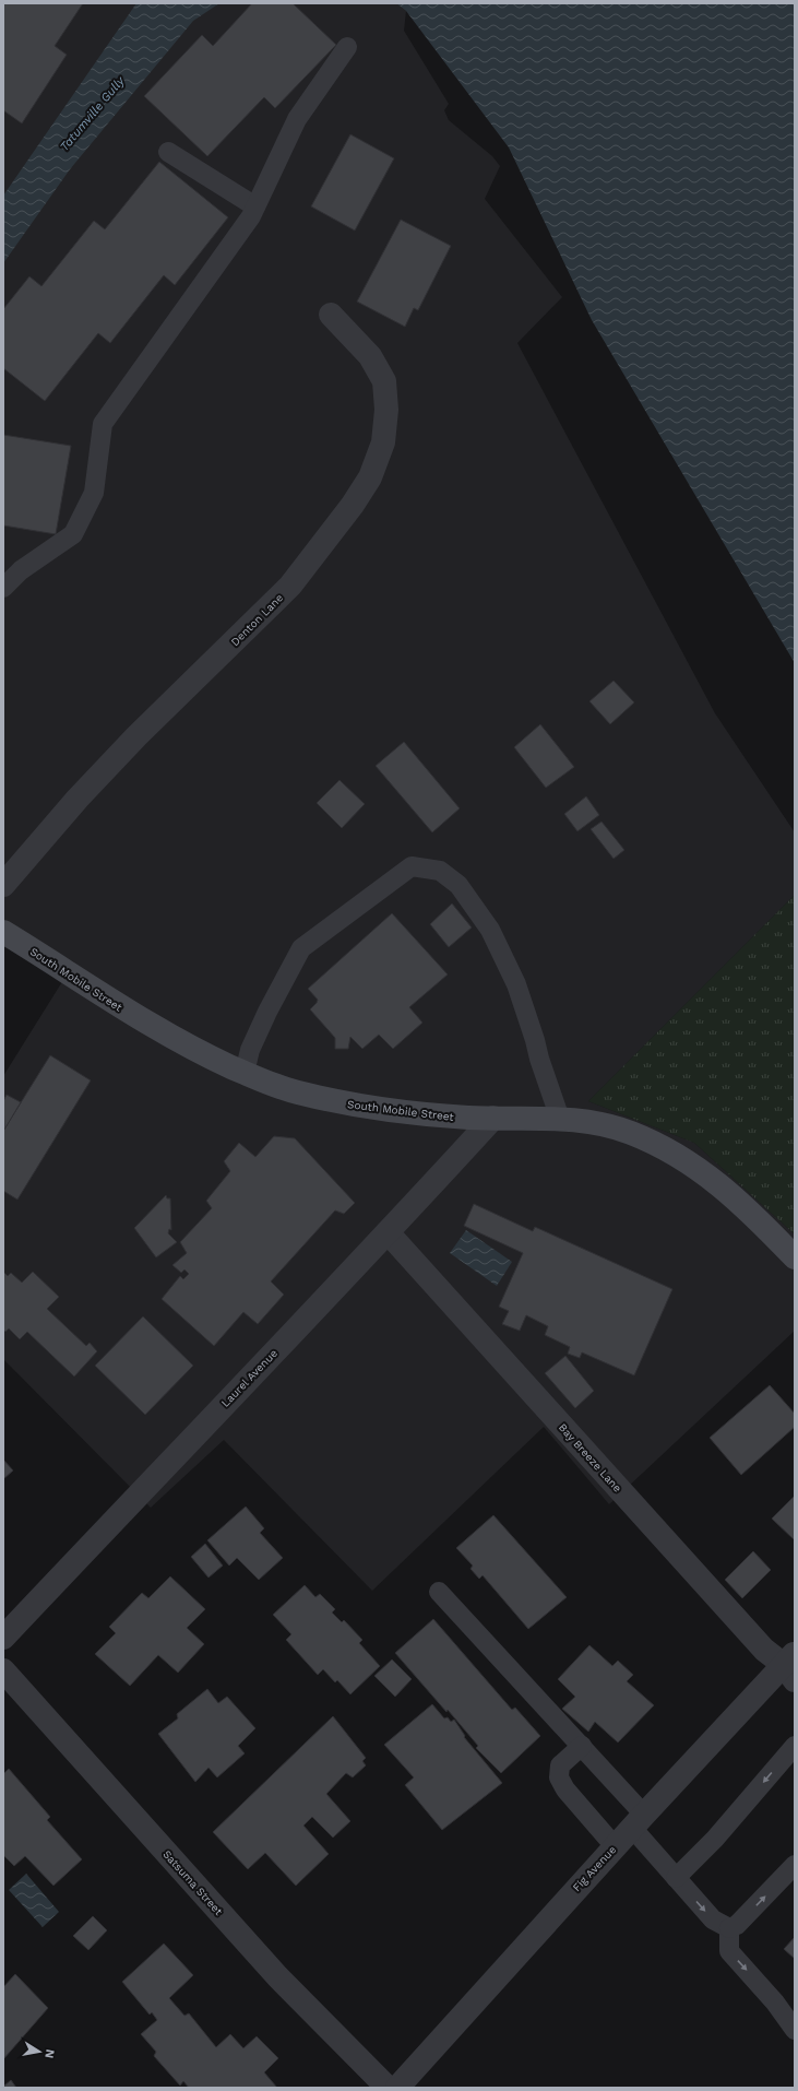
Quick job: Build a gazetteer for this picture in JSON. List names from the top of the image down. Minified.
{"streets":{"main road":["South Mobile Street"],"street":["Denton Lane","Laurel Avenue","Bay Breeze Lane","Fig Avenue","Satsuma Street"]},"crossings":[["South Mobile Street","Laurel Avenue"],["Laurel Avenue","Bay Breeze Lane"],["Bay Breeze Lane","Fig Avenue"]],"water":["Tatumville Gully"],"north":"right"}
